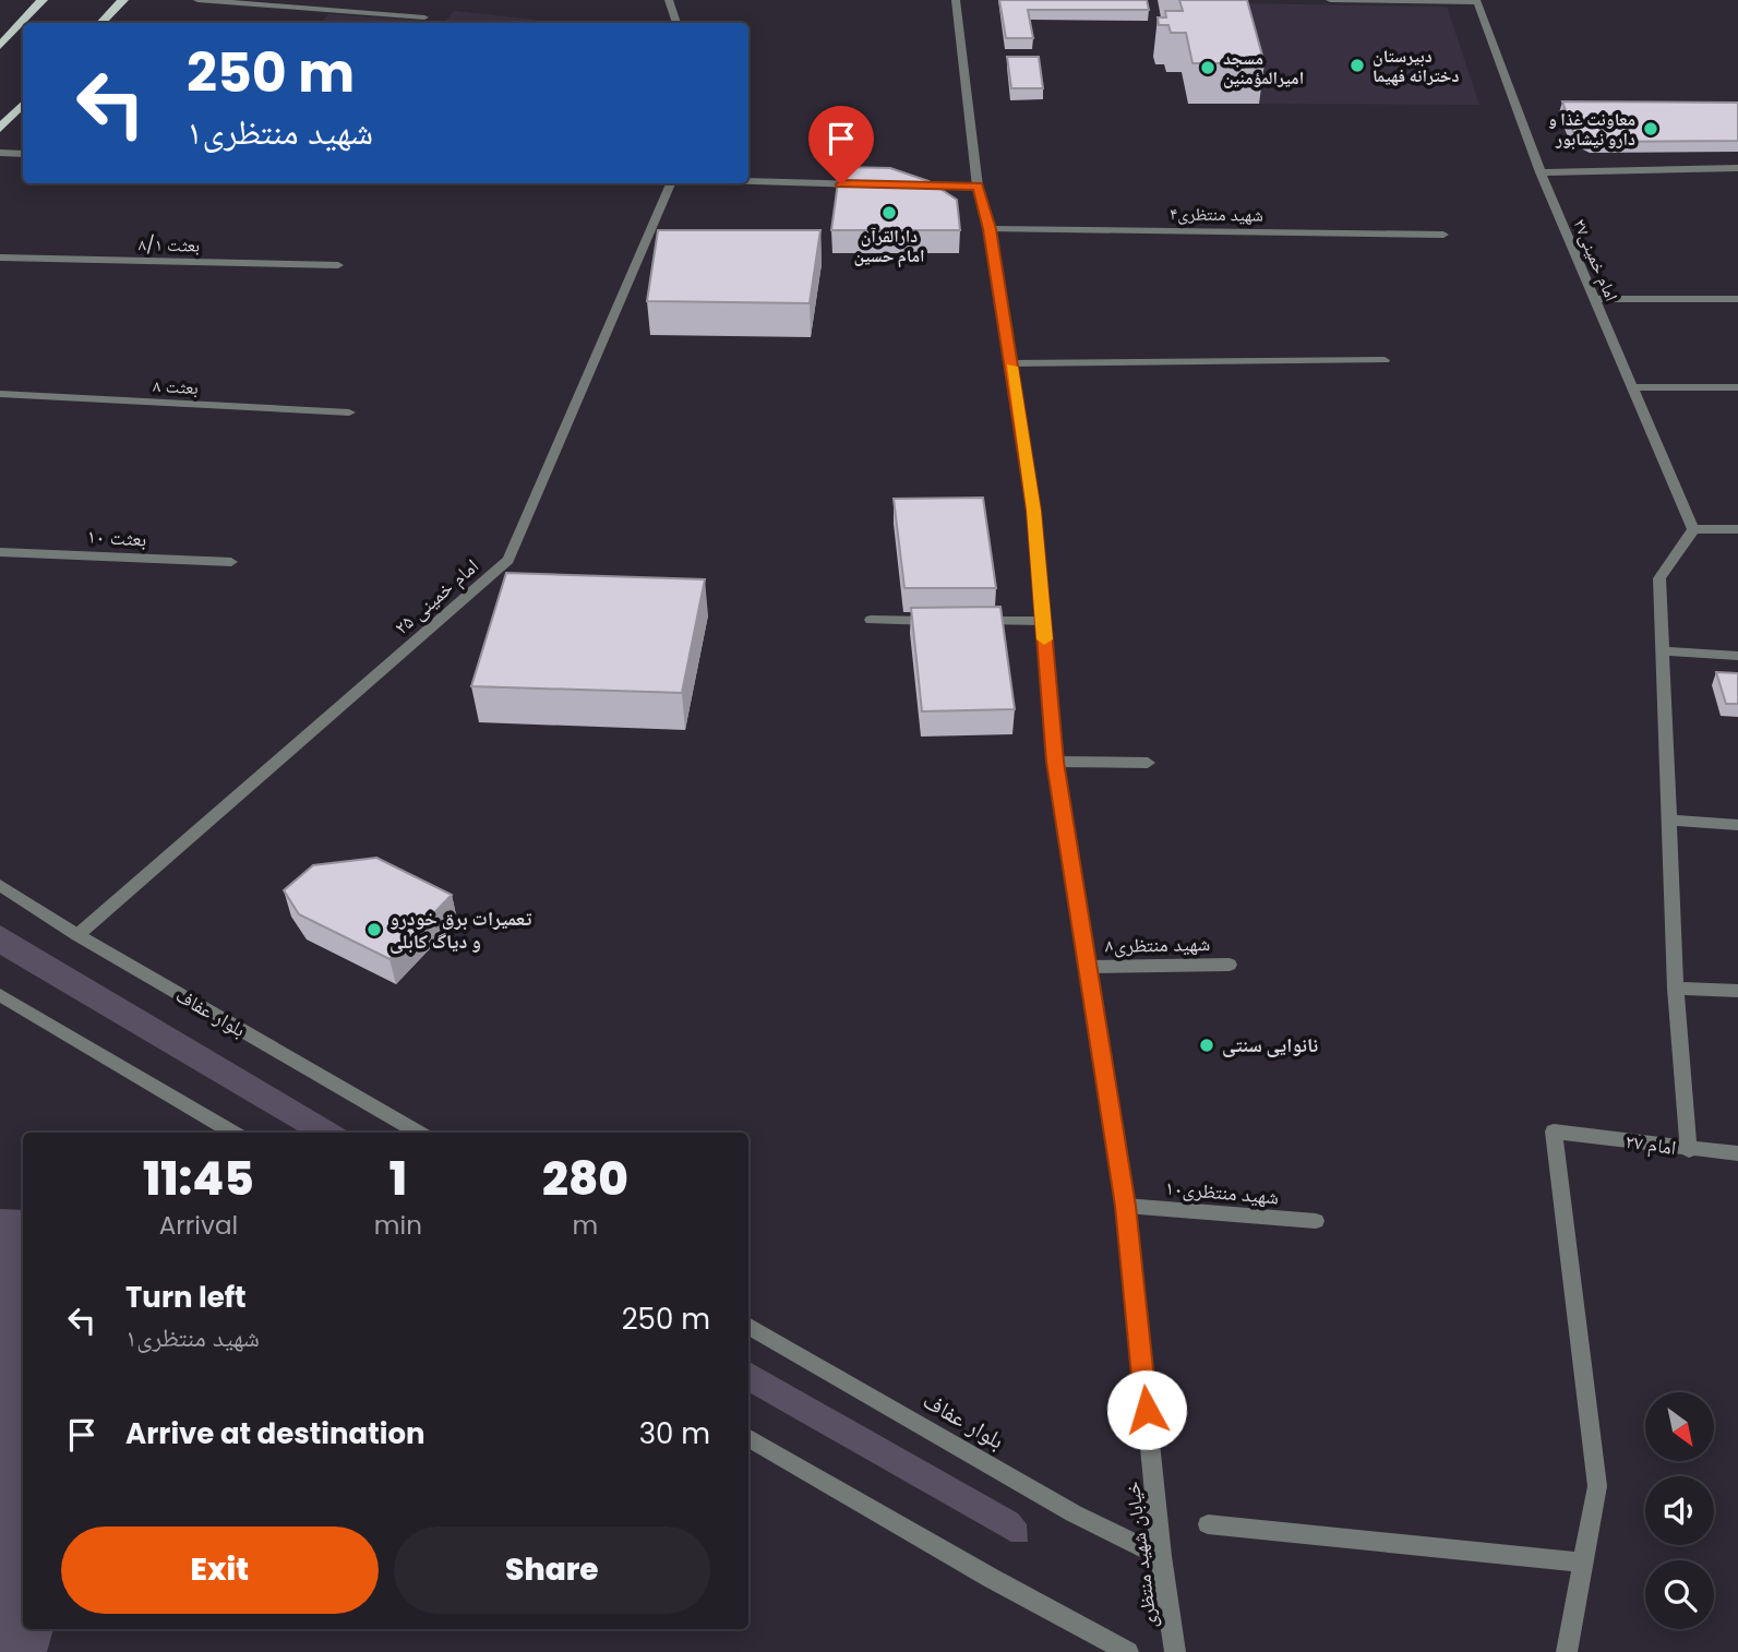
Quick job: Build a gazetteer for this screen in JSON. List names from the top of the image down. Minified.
{"streets":{"street":["شهید منتظری۴","بعثت ۸/۱","امام خمینی۲۷","بعثت ۸","بعثت ۱۰","امام خمینی ۲۵","شهید منتظری۸","بلوار عفاف","امام ۲۷","شهید منتظری۱۰","خیابان شهید منتظری"]},"crossings":[["شهید منتظری۴","خیابان شهید منتظری"],["امام خمینی۲۷","امام ۲۷"],["امام خمینی ۲۵","بلوار عفاف"],["شهید منتظری۸","خیابان شهید منتظری"],["بلوار عفاف","خیابان شهید منتظری"],["شهید منتظری۱۰","خیابان شهید منتظری"]],"places":["دبیرستان دخترانه فهیما","مسجد امیرالمؤمنین","معاونت غذا و دارو نیشابور","دارالقرآن امام حسین","تعمیرات برق خودرو و دیاگ کابلی","نانوایی سنتی"],"north":"bottom right","page":{"turn":["250 m","شهید منتظری۱"],"eta":["11:45","Arrival","1","min","280","m"],"list":[{"name":"Turn left","note":"شهید منتظری۱","value":"250 m"},{"name":"Arrive at destination","value":"30 m"}],"buttons":["Exit","Share"]}}
